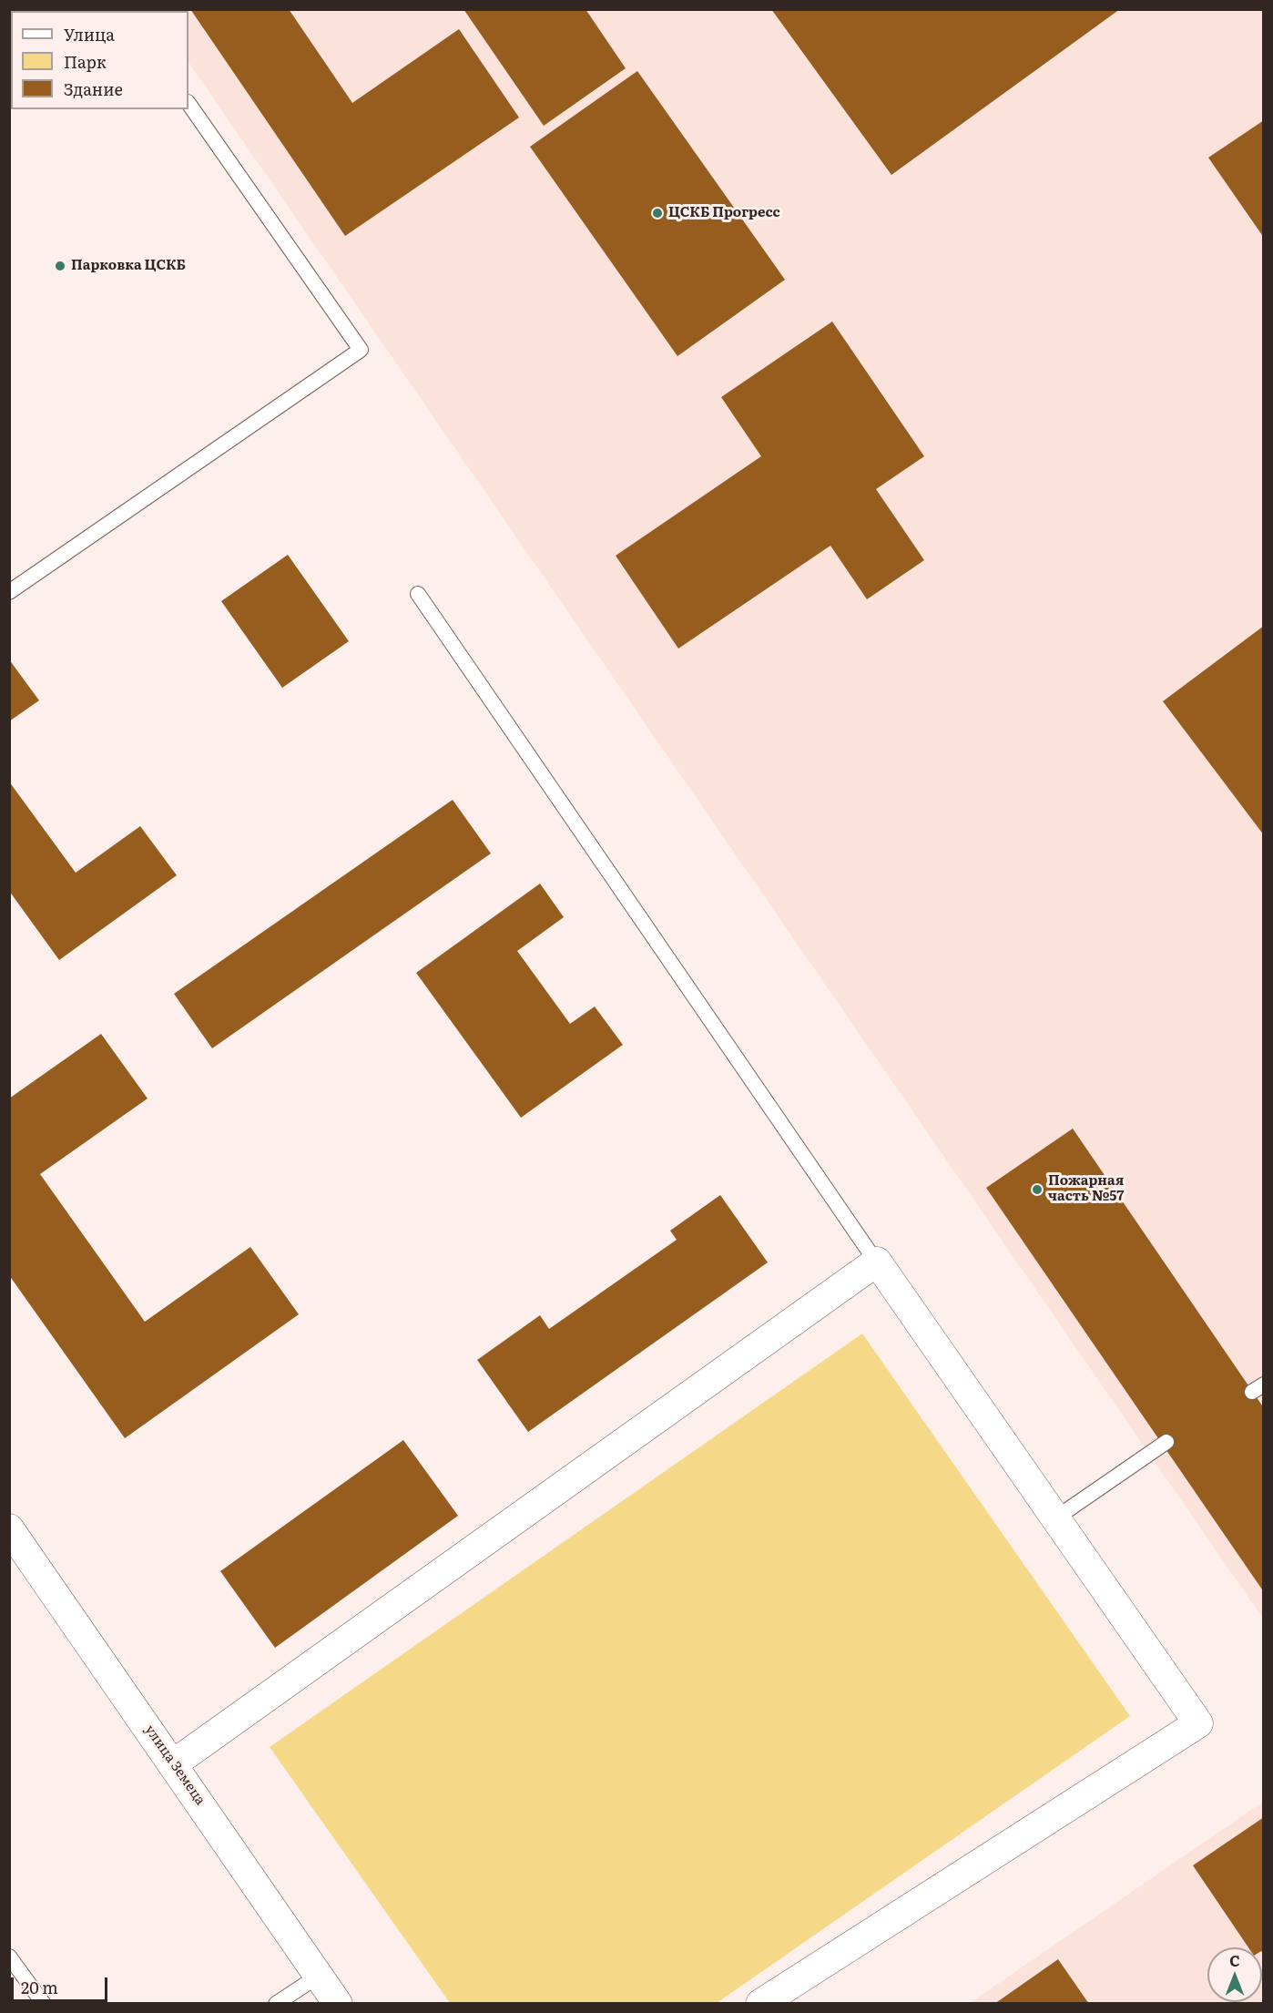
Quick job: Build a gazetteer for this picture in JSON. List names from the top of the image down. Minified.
{"streets":{"street":["улица Земеца"]},"places":["ЦСКБ Прогресс","Парковка ЦСКБ","Пожарная часть №57"],"legend":["Улица","Парк","Здание"],"scale_bar":"20 m","north":"top"}
